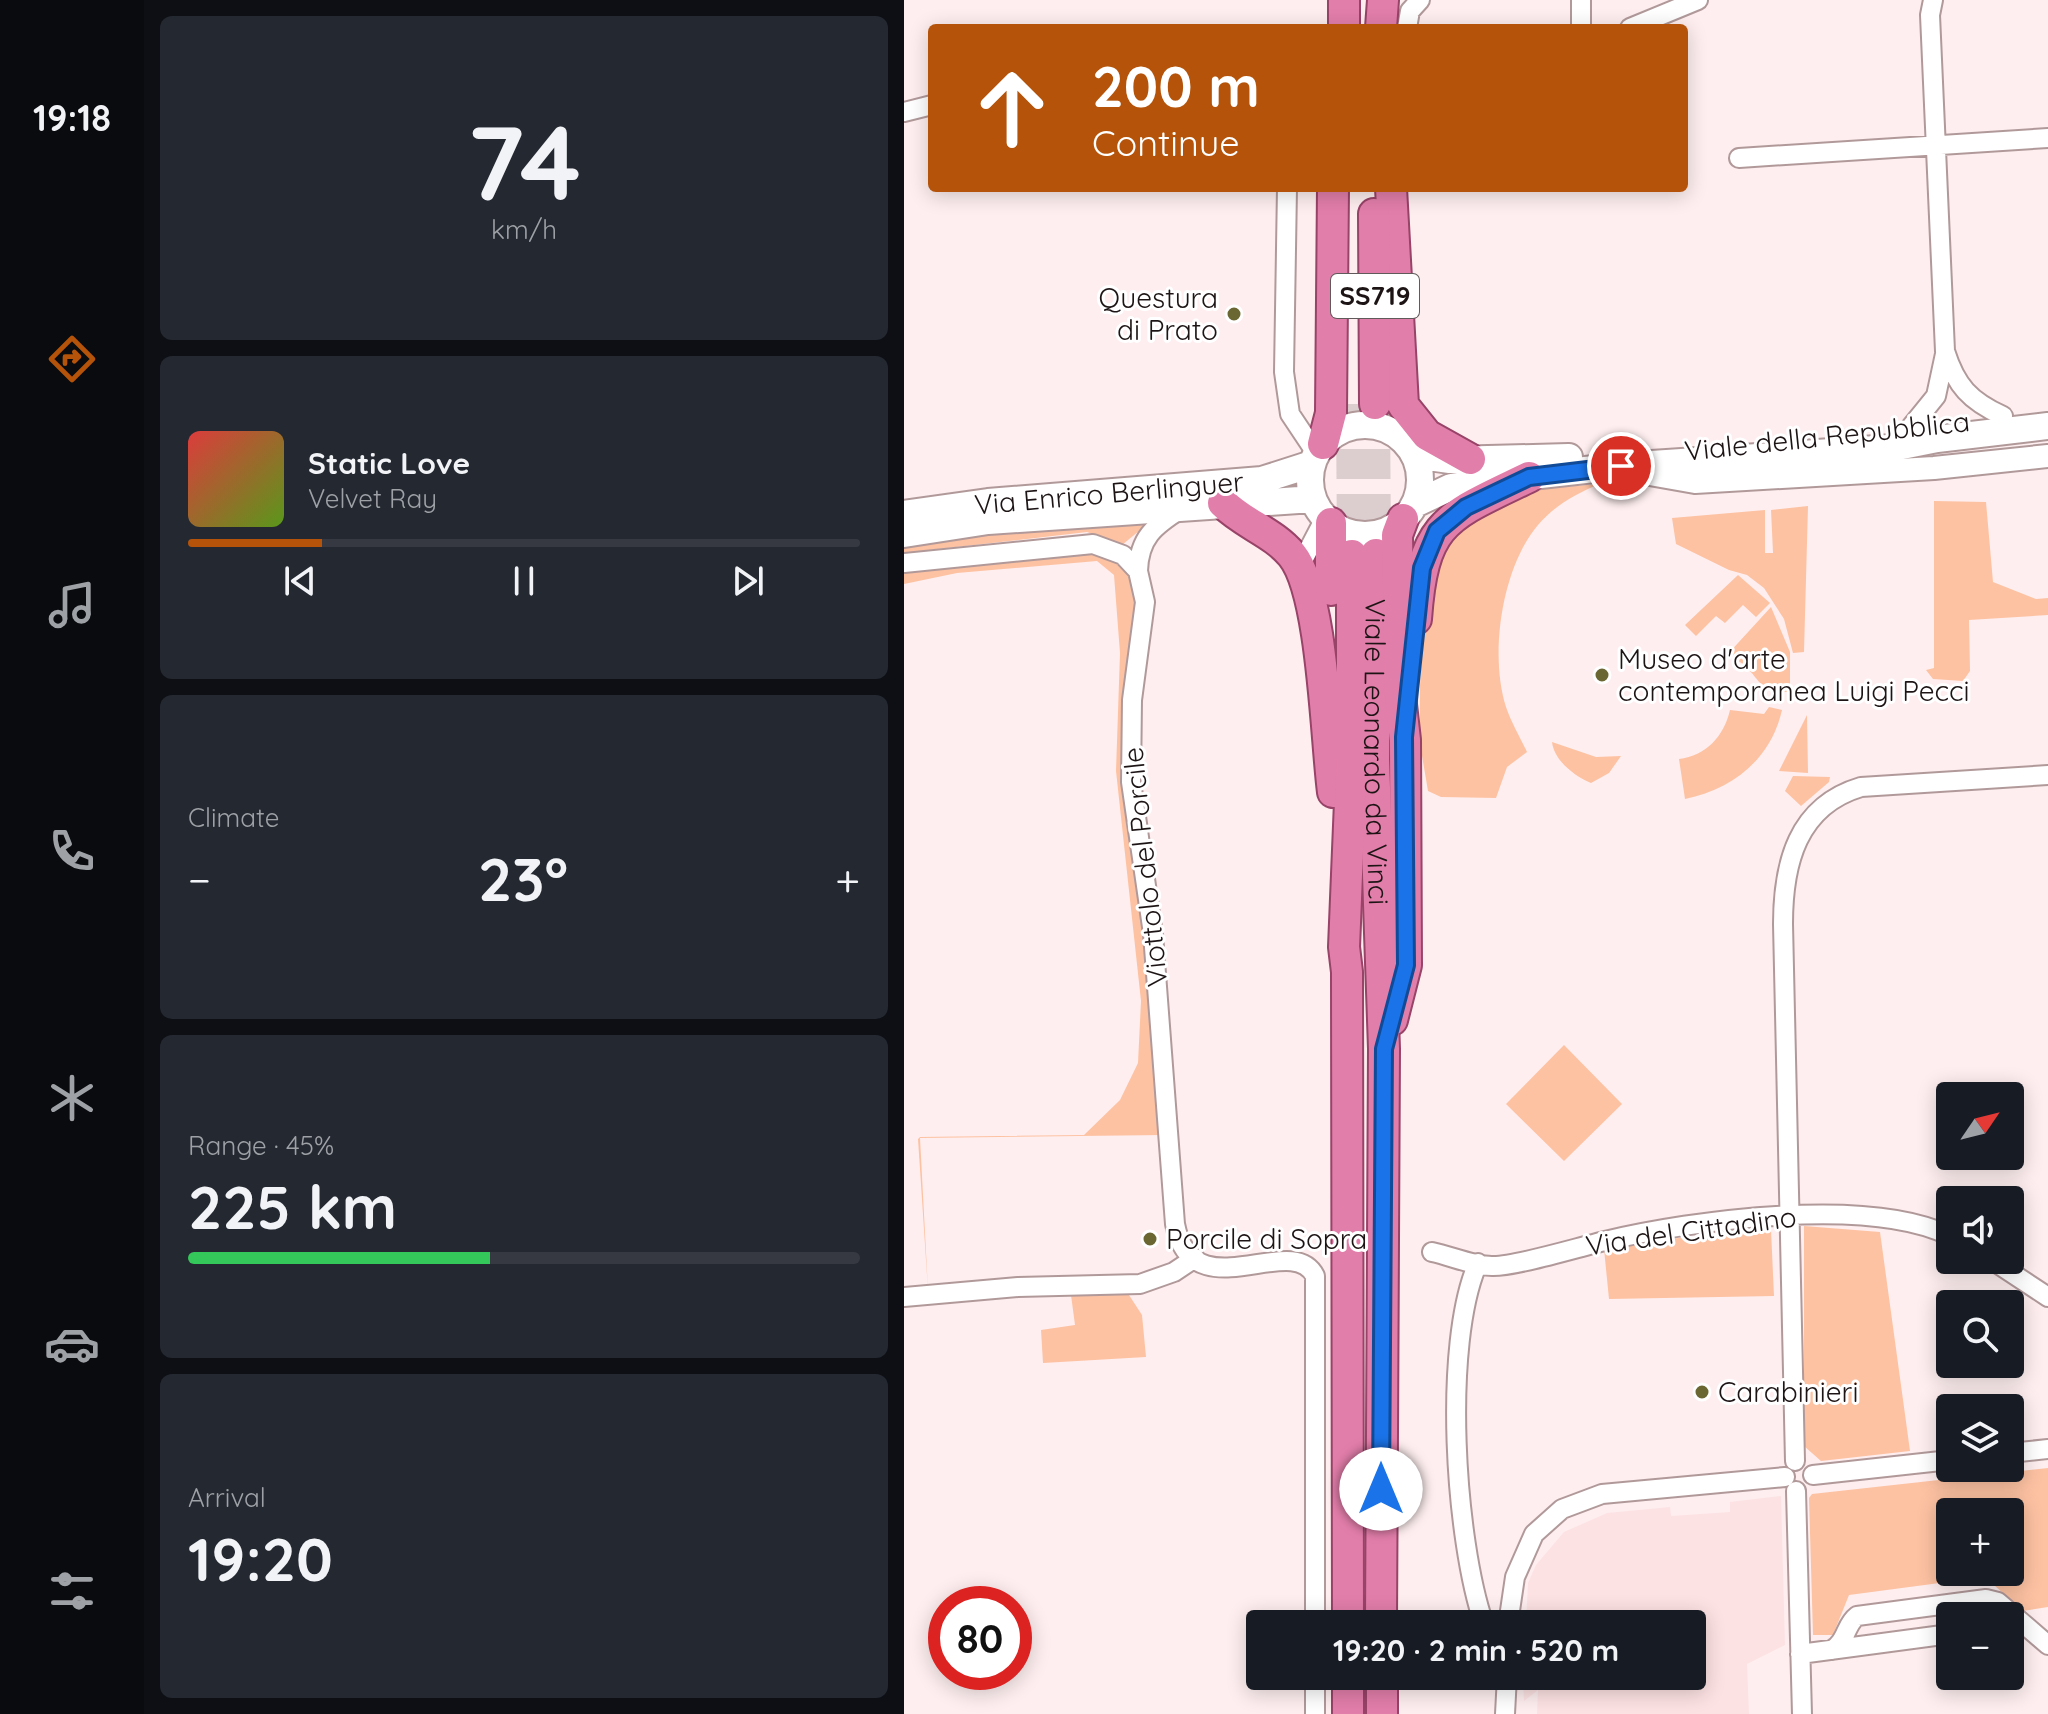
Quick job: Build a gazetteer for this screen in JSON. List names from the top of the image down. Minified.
{"streets":{"highway":["SS719","Viale Leonardo da Vinci"],"main road":["Viale della Repubblica","Via Enrico Berlinguer"],"street":["Viottolo del Porcile","Via del Cittadino"]},"crossings":[["Viale della Repubblica","Via Enrico Berlinguer"]],"places":["Questura di Prato","Museo d'arte contemporanea Luigi Pecci","Porcile di Sopra","Carabinieri"],"north":"top right","page":{"tabs":"19:18","tile":[["74","km/h"],"Climate",["Range · 45%","225 km"],["Arrival","19:20"]],"turn":["200 m","Continue"],"song":["Static Love","Velvet Ray"],"heat":["−","23°","+"],"map_buttons":["+","−"],"limit":"80","trip":"19:20 · 2 min · 520 m"}}
